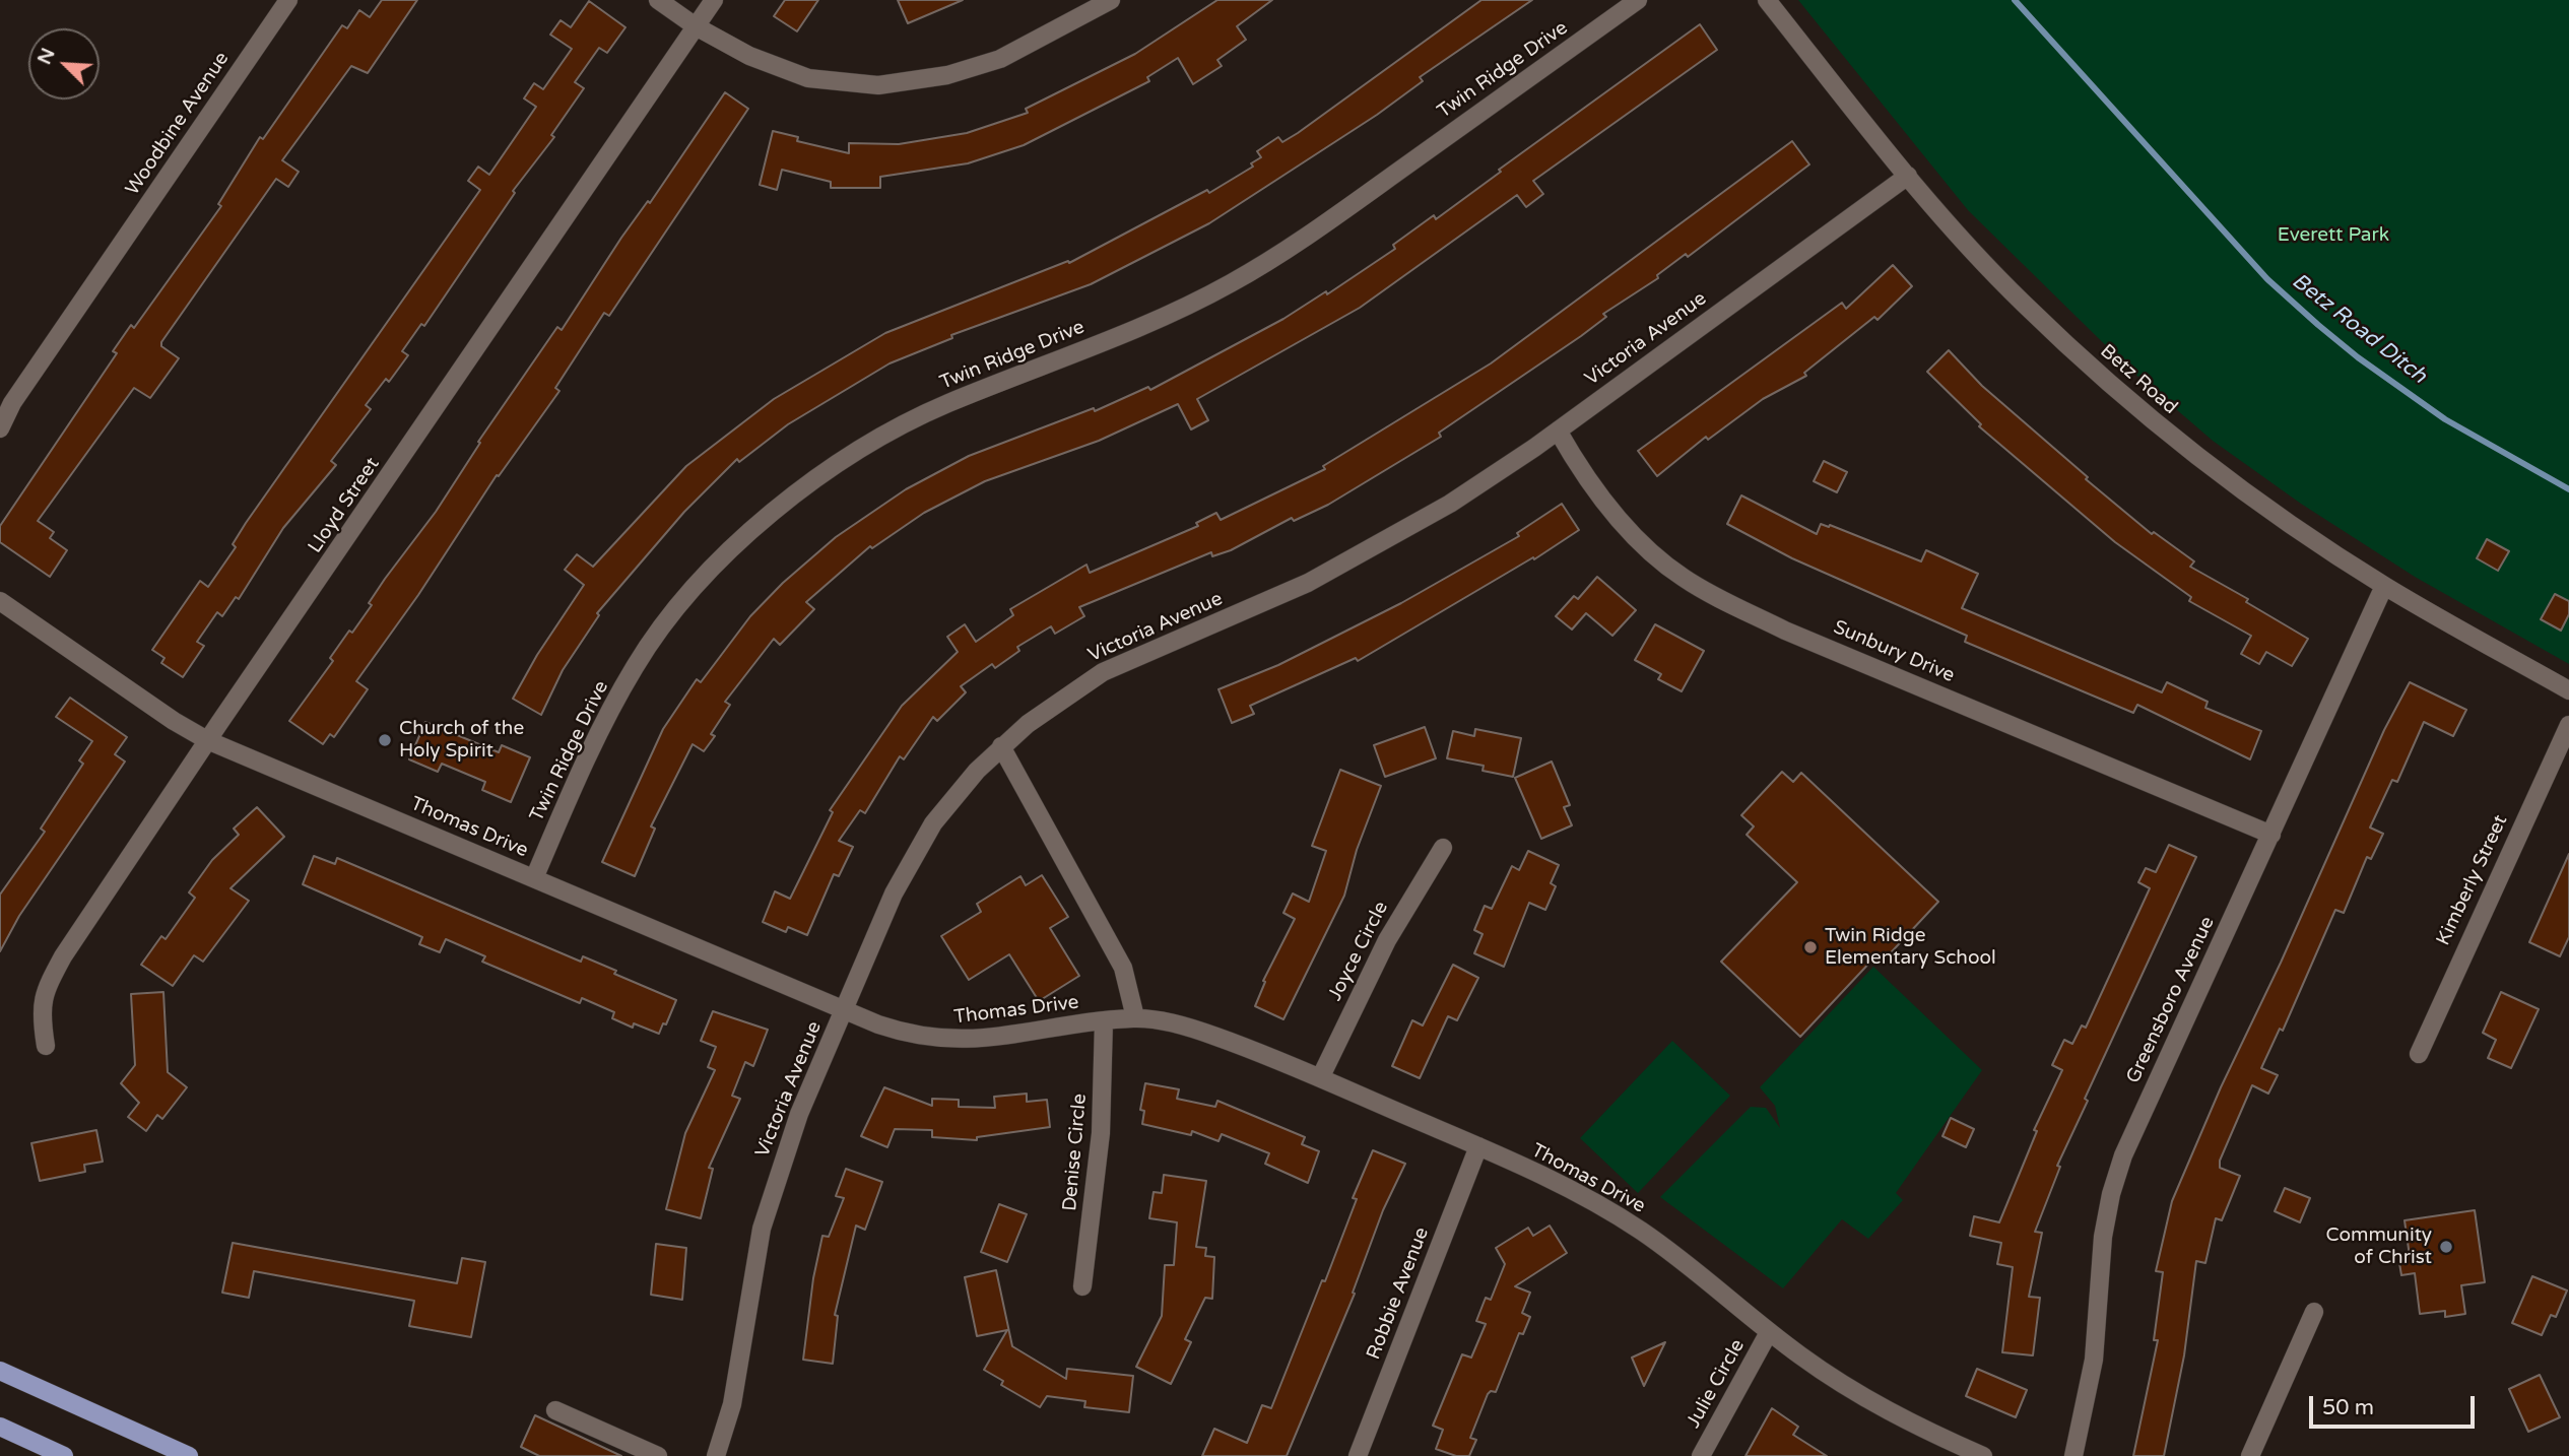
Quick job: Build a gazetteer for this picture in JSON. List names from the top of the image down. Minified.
{"streets":{"street":["Twin Ridge Drive","Woodbine Avenue","Victoria Avenue","Betz Road","Lloyd Street","Sunbury Drive","Thomas Drive","Kimberly Street","Joyce Circle","Greensboro Avenue","Denise Circle","Robbie Avenue","Julie Circle"]},"crossings":[["Twin Ridge Drive","Thomas Drive"],["Victoria Avenue","Betz Road"],["Victoria Avenue","Sunbury Drive"],["Victoria Avenue","Thomas Drive"],["Betz Road","Greensboro Avenue"],["Lloyd Street","Thomas Drive"],["Sunbury Drive","Greensboro Avenue"],["Thomas Drive","Joyce Circle"],["Thomas Drive","Denise Circle"],["Thomas Drive","Robbie Avenue"],["Thomas Drive","Julie Circle"]],"water":["Betz Road Ditch"],"parks":["Everett Park"],"places":["Church of the Holy Spirit","Twin Ridge Elementary School","Community of Christ"],"scale_bar":"50 m","north":"top left"}
